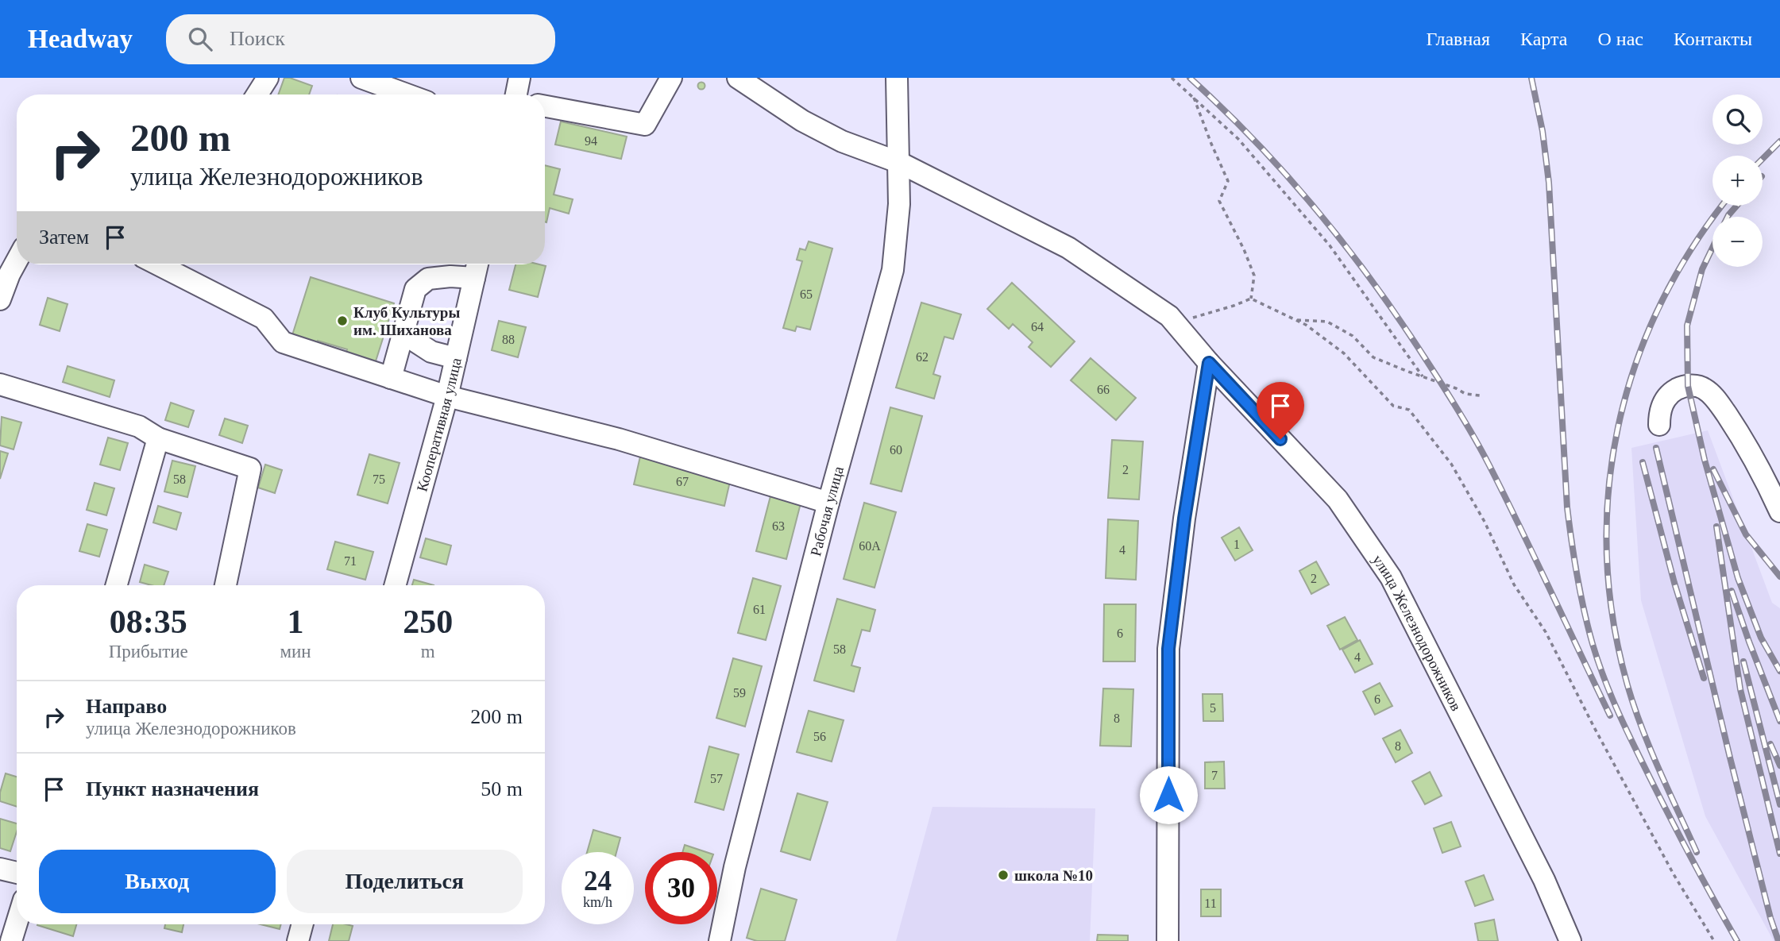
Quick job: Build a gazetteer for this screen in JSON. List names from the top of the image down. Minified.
{"streets":{"street":["Кооперативная улица","Рабочая улица","улица Железнодорожников"]},"crossings":[["Рабочая улица","улица Железнодорожников"]],"places":["Клуб Культуры им. Шиханова","школа №10"],"house_numbers":["94","65","64","88","62","66","60","2","58","75","67","63","1","60А","4","71","2","61","6","58","4","59","6","5","8","56","8","7","57","11"],"page":{"header":"Headway","search":"Поиск","nav":["Главная","Карта","О нас","Контакты"],"map_buttons":["+","−"],"turn":["200 m","улица Железнодорожников"],"then":"Затем","eta":["08:35","Прибытие","1","мин","250","m"],"list":[{"name":"Направо","note":"улица Железнодорожников","value":"200 m"},{"name":"Пункт назначения","value":"50 m"}],"buttons":["Выход","Поделиться"],"speed":"24 km/h","limit":"30"}}
